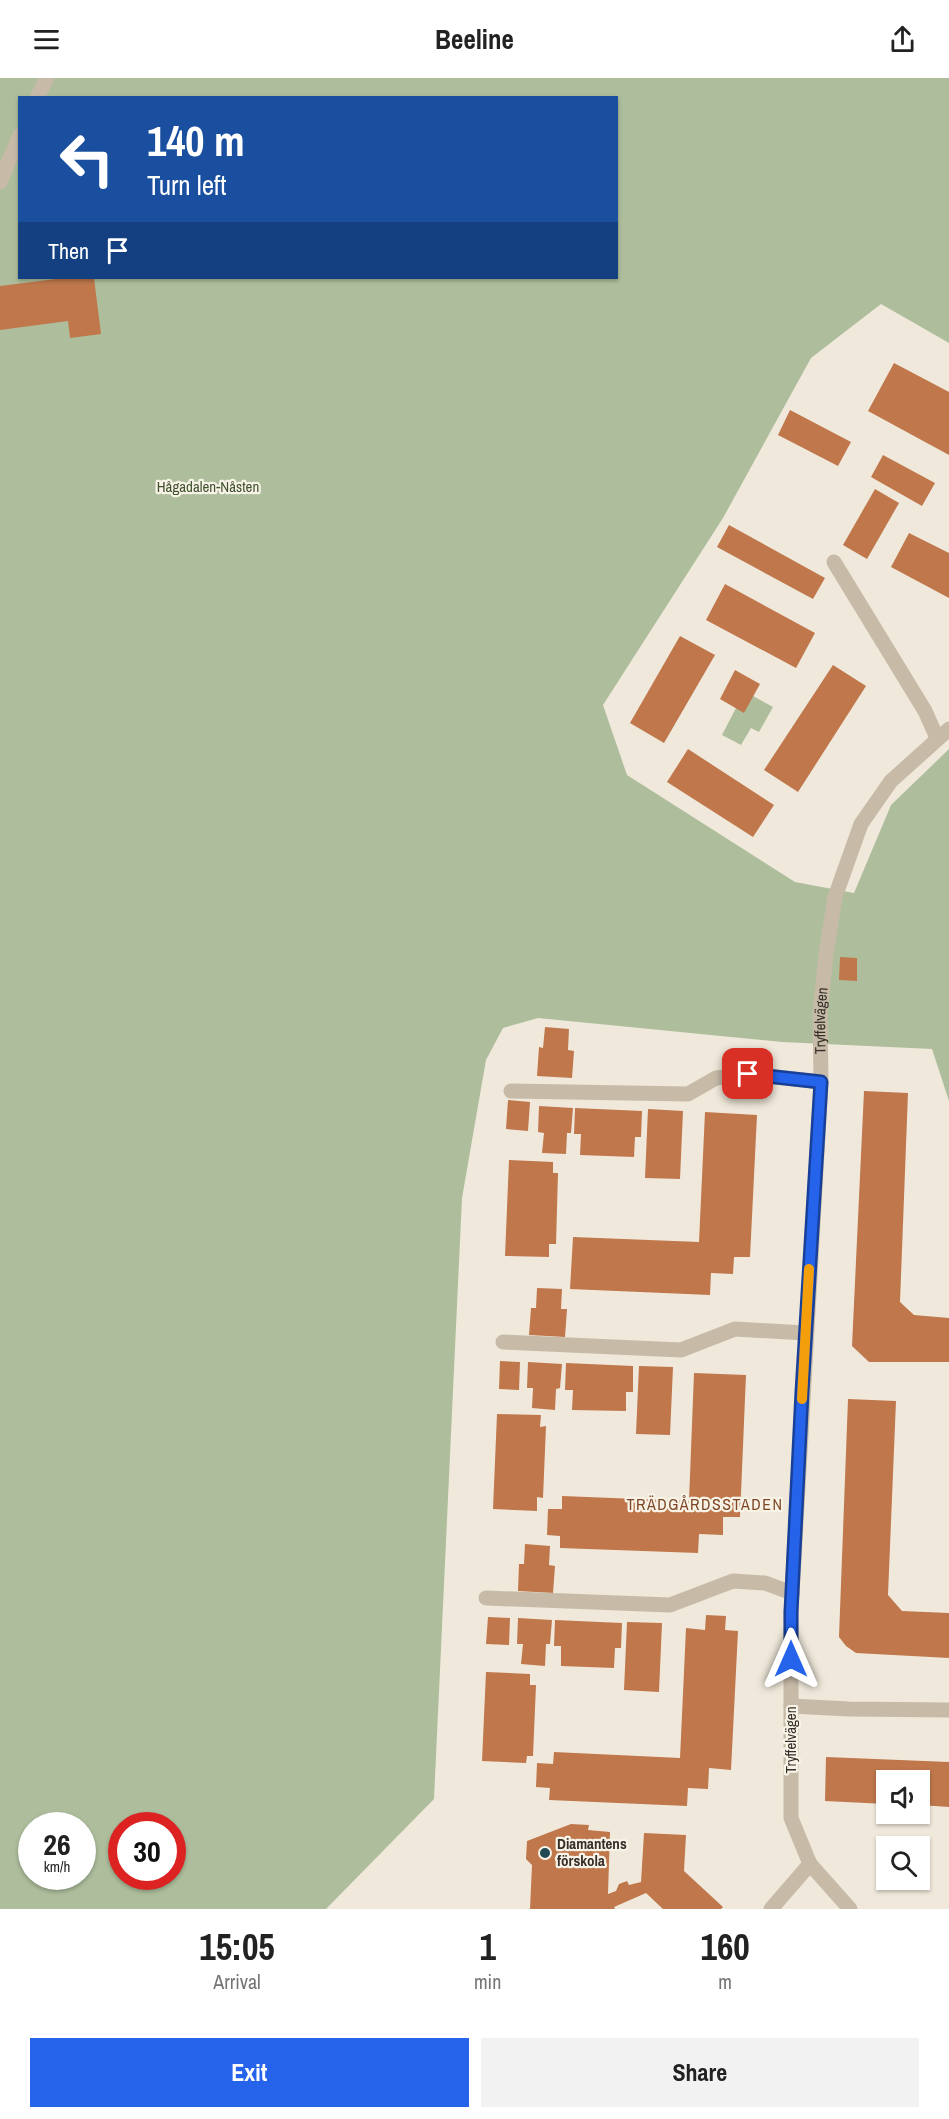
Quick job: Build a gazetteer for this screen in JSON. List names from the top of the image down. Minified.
{"streets":{"street":["Tryffelvägen"]},"districts":["TRÄDGÅRDSSTADEN"],"parks":["Hågadalen-Nåsten"],"places":["Diamantens förskola"],"page":{"header":"Beeline","turn":["140 m","Turn left"],"then":"Then","speed":"26 km/h","limit":"30","eta":["15:05","Arrival","1","min","160","m"],"buttons":["Exit","Share"]}}
